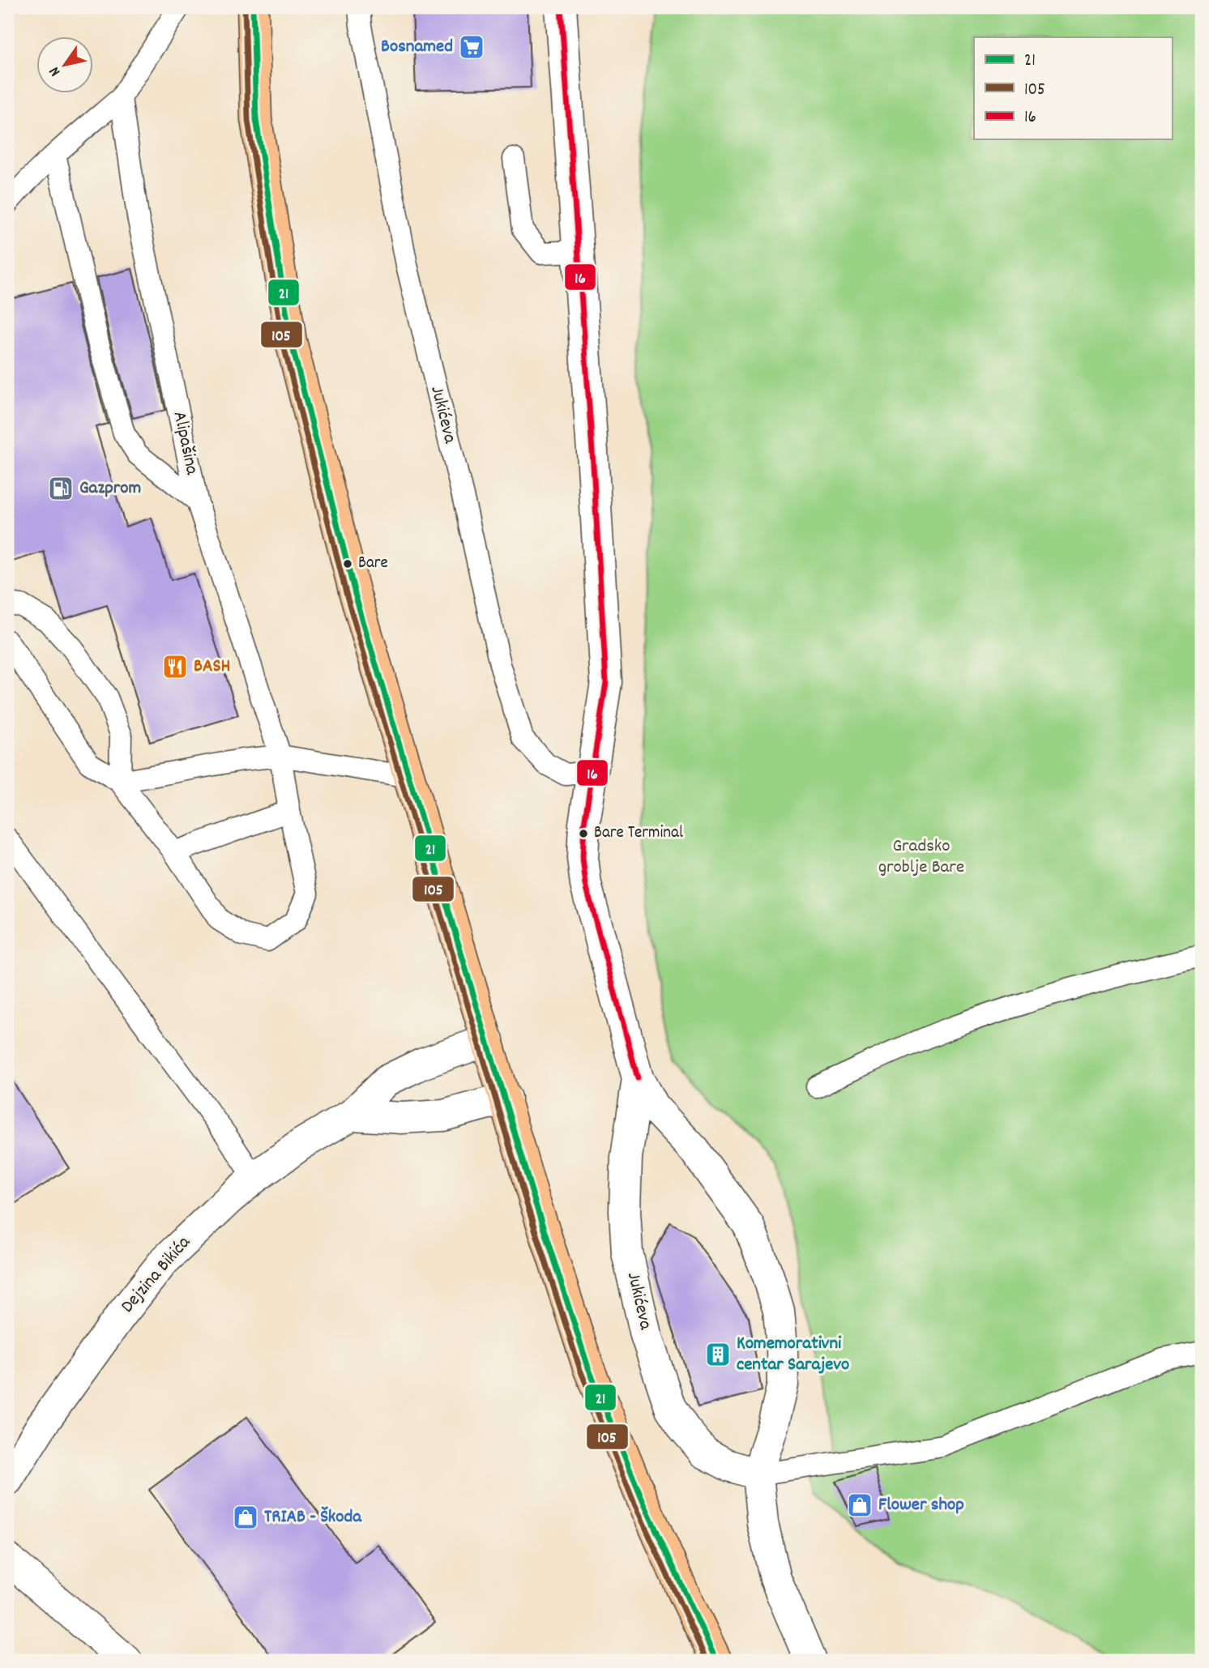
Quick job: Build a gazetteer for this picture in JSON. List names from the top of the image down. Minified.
{"streets":{"street":["Jukićeva","Dejzina Bikića"],"lane":["Alipašina"]},"parks":["Gradsko groblje Bare"],"places":{"supermarket":["Bosnamed"],"fuel station":["Gazprom"],"other":["Bare","Bare Terminal"],"restaurant":["BASH"],"building":["Komemorativni centar Sarajevo"],"shop":["Flower shop","TRIAB - Škoda"]},"lines":["transit line 21","transit line 105","transit line 16"],"legend":["21","105","16"],"north":"bottom left"}
